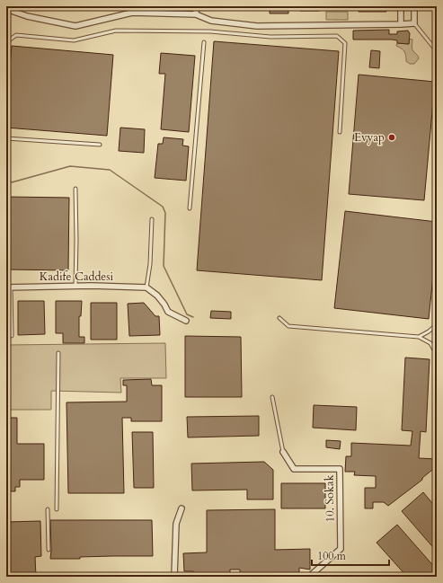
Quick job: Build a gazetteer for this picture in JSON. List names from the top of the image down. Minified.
{"streets":{"street":["Kadife Caddesi","10. Sokak"]},"places":["Evyap"],"scale_bar":"100 m"}
